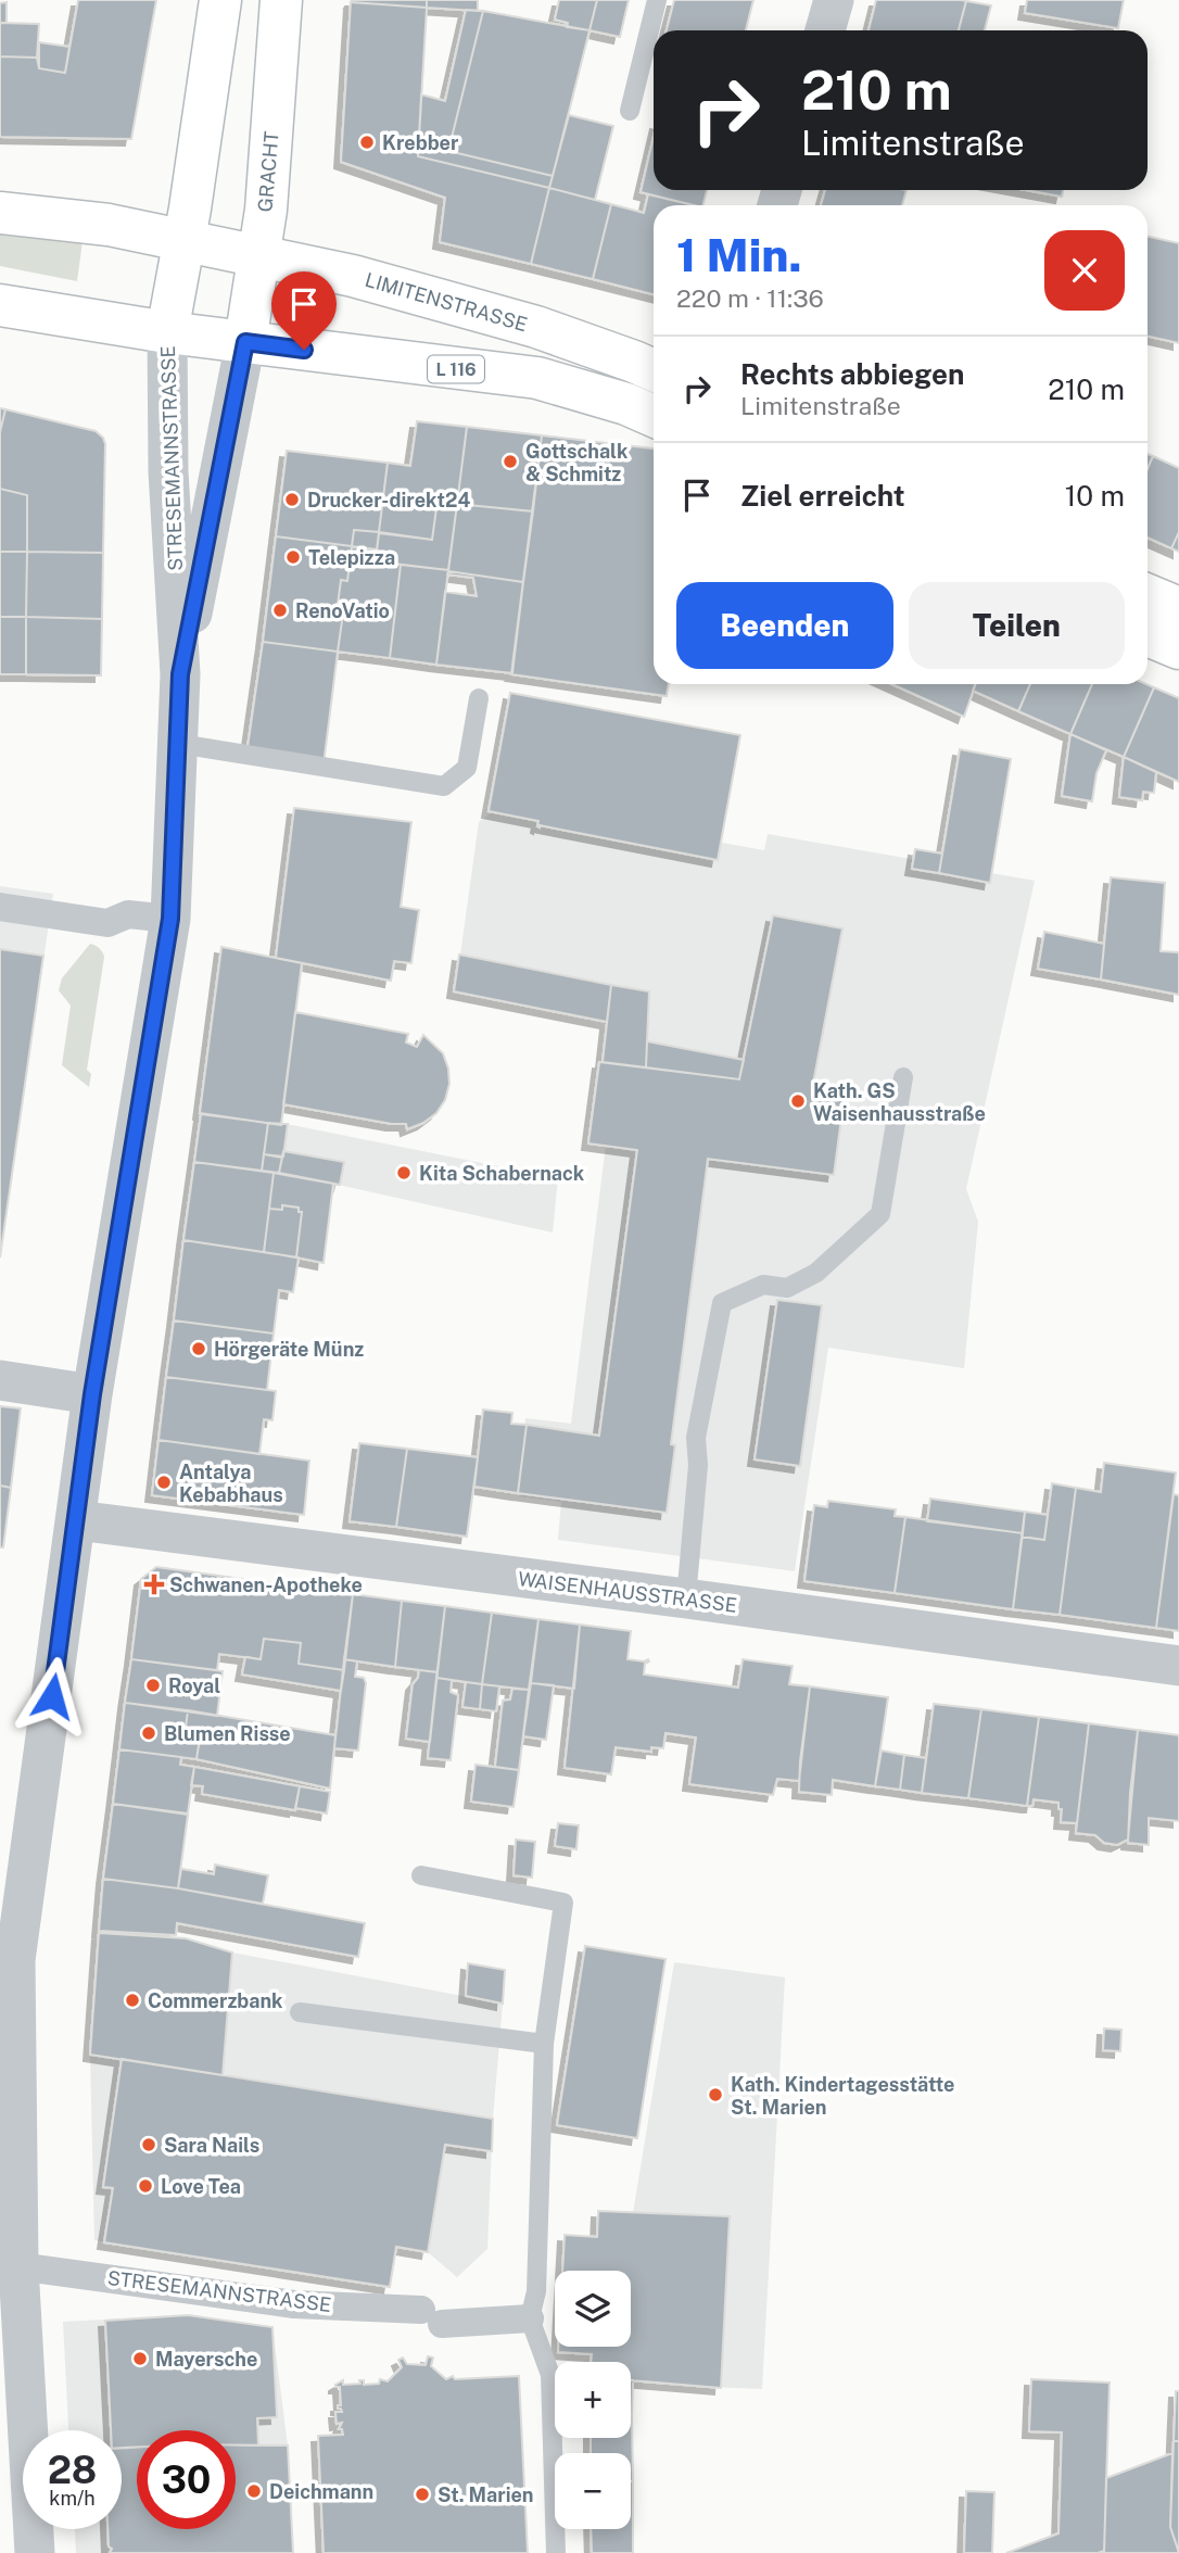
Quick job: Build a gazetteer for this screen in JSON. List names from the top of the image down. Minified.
{"streets":{"main road":["GRACHT","LIMITENSTRASSE","L 116"],"street":["STRESEMANNSTRASSE","WAISENHAUSSTRASSE"]},"crossings":[["GRACHT","LIMITENSTRASSE"],["GRACHT","L 116"],["GRACHT","STRESEMANNSTRASSE"],["L 116","STRESEMANNSTRASSE"],["STRESEMANNSTRASSE","WAISENHAUSSTRASSE"]],"places":{"other":["Krebber","Gottschalk & Schmitz","Drucker-direkt24","Telepizza","RenoVatio","Kath. GS Waisenhausstraße","Kita Schabernack","Hörgeräte Münz","Antalya Kebabhaus","Royal","Blumen Risse","Commerzbank","Kath. Kindertagesstätte St. Marien","Sara Nails","Love Tea","Mayersche","Deichmann","St. Marien"],"health":["Schwanen-Apotheke"]},"page":{"turn":["210 m","Limitenstraße"],"heading":["1 Min.","220 m · 11:36"],"list":[{"name":"Rechts abbiegen","note":"Limitenstraße","value":"210 m"},{"name":"Ziel erreicht","value":"10 m"}],"buttons":["Beenden","Teilen"],"map_buttons":["+","−"],"speed":"28 km/h","limit":"30"}}
